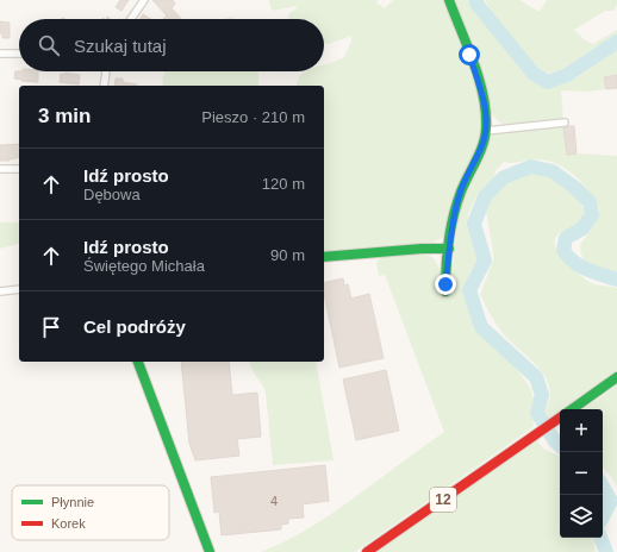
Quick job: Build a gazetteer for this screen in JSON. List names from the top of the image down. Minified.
{"streets":{"street":["12"]},"house_numbers":["4"],"legend":["Płynnie","Korek"],"page":{"search":"Szukaj tutaj","heading":["3 min","Pieszo · 210 m"],"list":[["Idź prosto","Dębowa","120 m"],["Idź prosto","Świętego Michała","90 m"],"Cel podróży"],"map_buttons":["+","−"]}}
